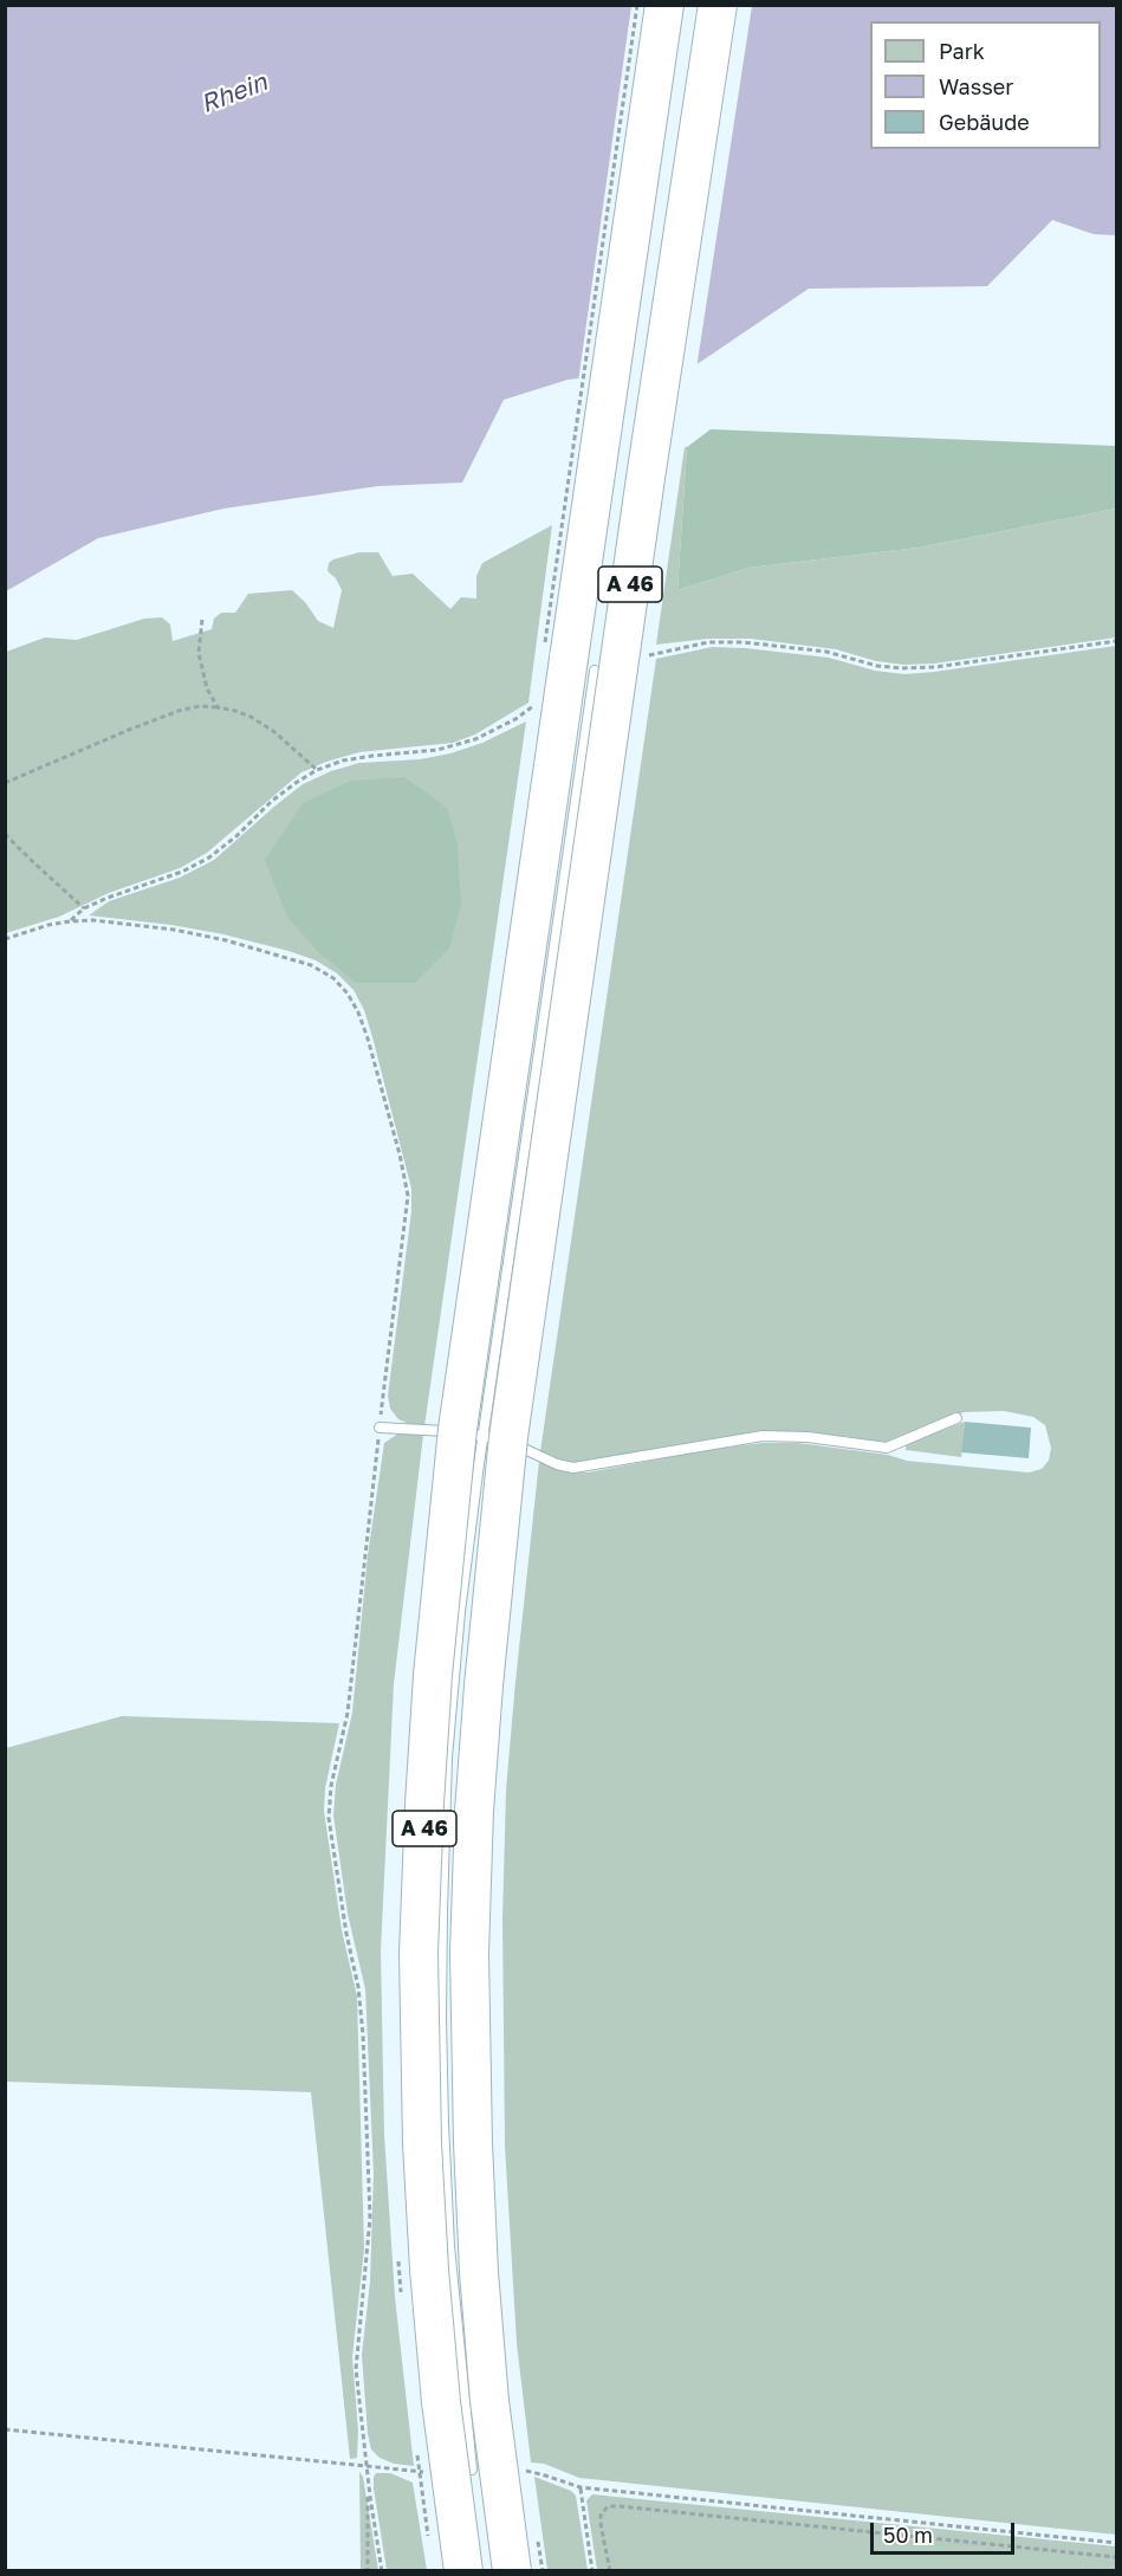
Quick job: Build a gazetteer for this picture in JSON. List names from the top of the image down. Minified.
{"streets":{"highway":["A 46"]},"water":["Rhein"],"legend":["Park","Wasser","Gebäude"],"scale_bar":"50 m"}
